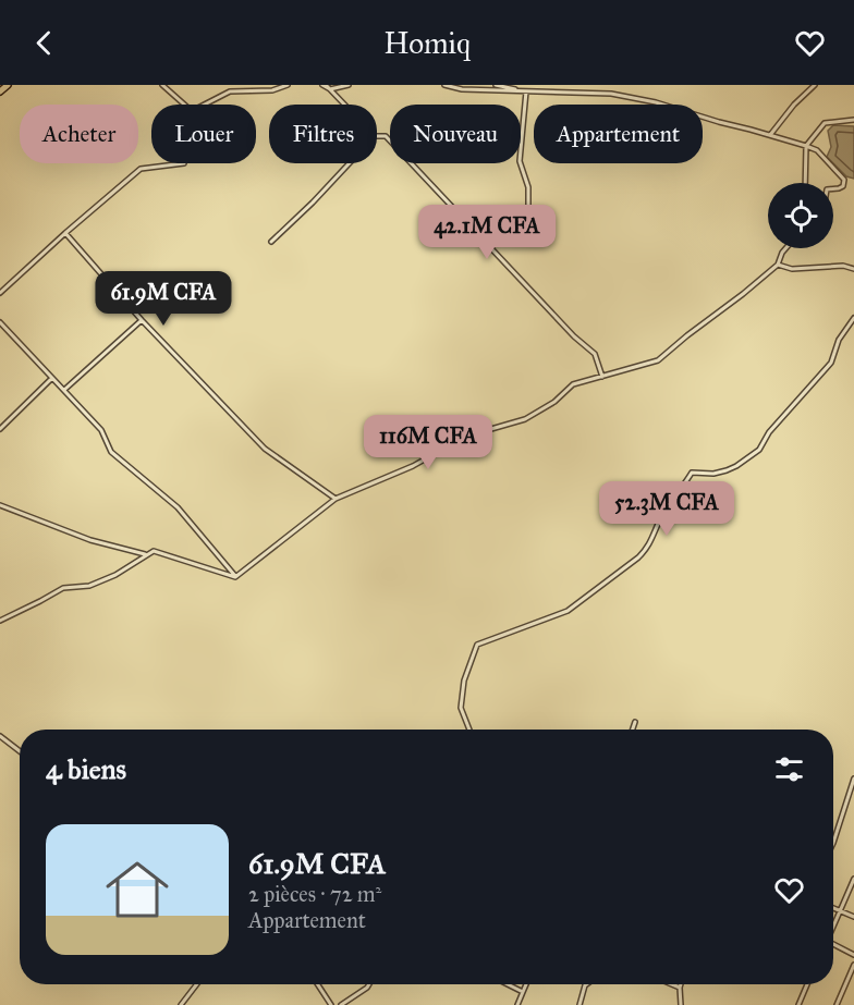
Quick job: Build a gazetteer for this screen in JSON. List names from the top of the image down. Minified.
{"page":{"header":"Homiq","chip":["Acheter","Louer","Filtres","Nouveau","Appartement"],"price":["42.1M CFA","61.9M CFA","116M CFA","52.3M CFA"],"heading":"4 biens","list":[{"name":"61.9M CFA","note":"2 pièces · 72 m² · Appartement"}]}}
